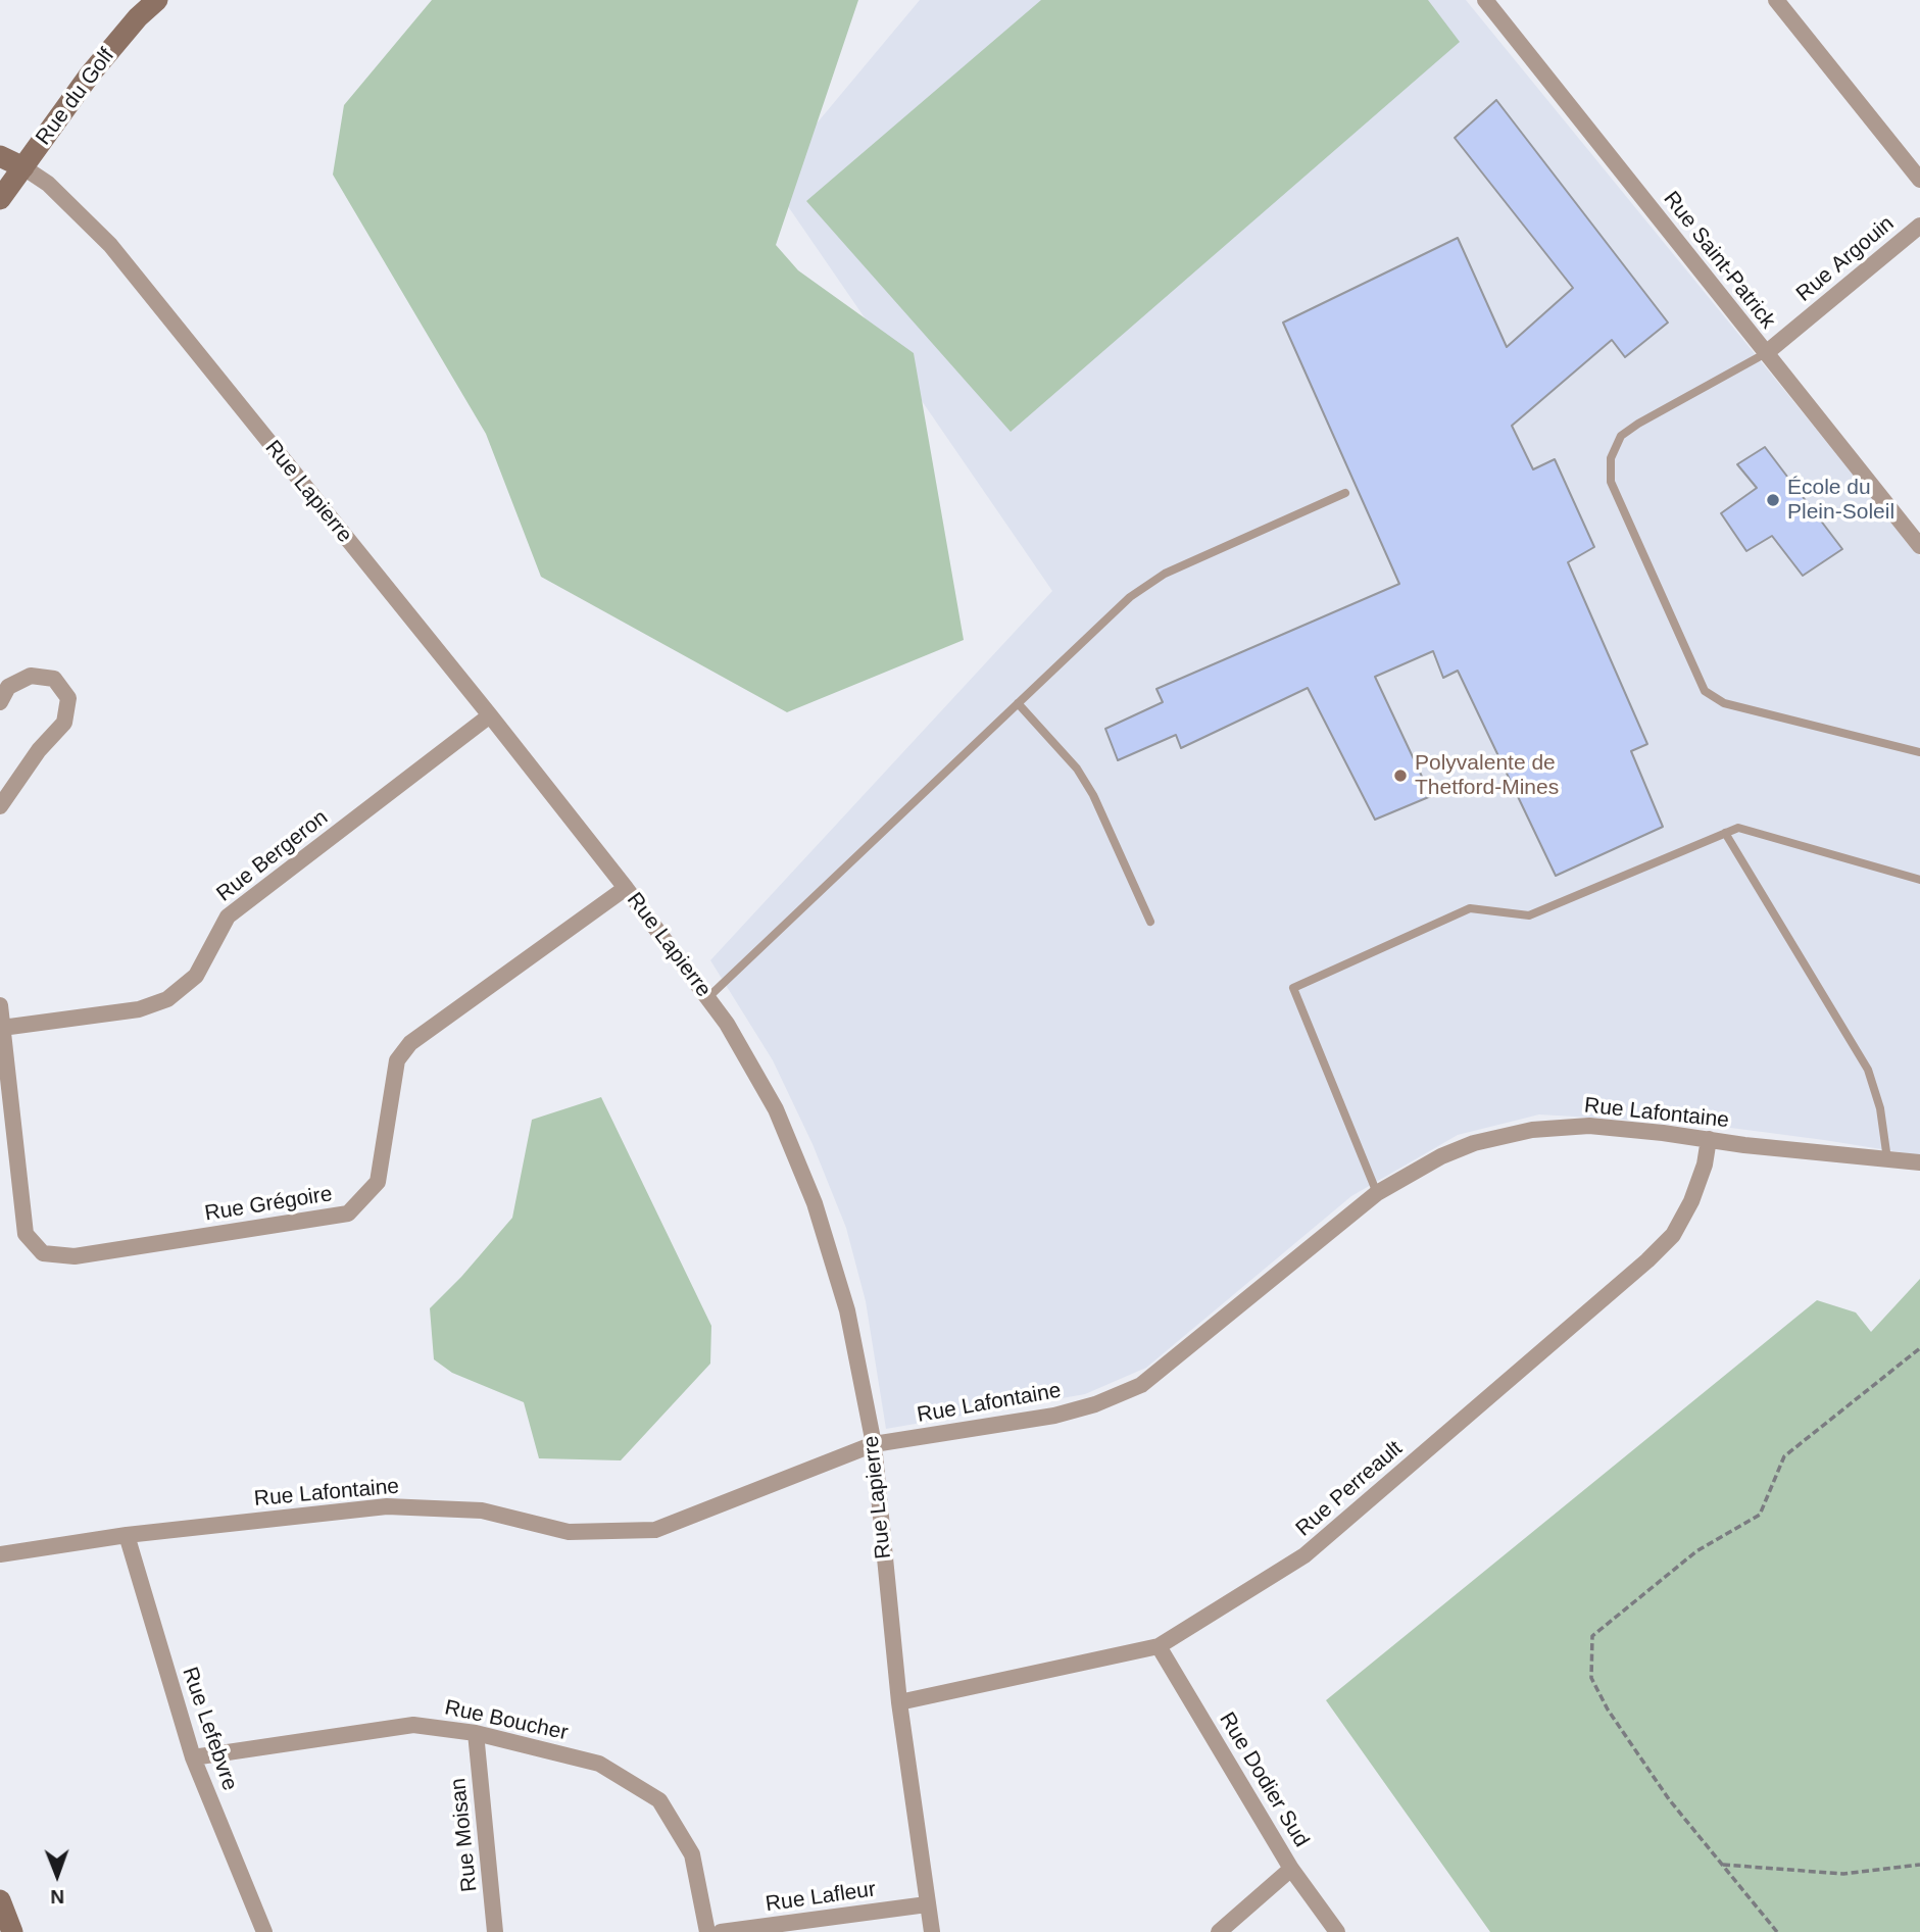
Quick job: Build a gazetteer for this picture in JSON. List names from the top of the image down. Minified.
{"streets":{"street":["Rue du Golf","Rue Argouin","Rue Saint-Patrick","Rue Lapierre","Rue Bergeron","Rue Lafontaine","Rue Grégoire","Rue Perreault","Rue Boucher","Rue Lefebvre","Rue Dodier Sud","Rue Moisan","Rue Lafleur"]},"crossings":[["Rue du Golf","Rue Lapierre"],["Rue Argouin","Rue Saint-Patrick"],["Rue Lapierre","Rue Bergeron"],["Rue Lapierre","Rue Lafontaine"],["Rue Lapierre","Rue Grégoire"],["Rue Lapierre","Rue Perreault"],["Rue Lapierre","Rue Lafleur"],["Rue Bergeron","Rue Grégoire"],["Rue Lafontaine","Rue Perreault"],["Rue Lafontaine","Rue Lefebvre"],["Rue Perreault","Rue Dodier Sud"],["Rue Boucher","Rue Lefebvre"],["Rue Boucher","Rue Moisan"]],"places":["École du Plein-Soleil","Polyvalente de Thetford-Mines"],"north":"bottom"}
